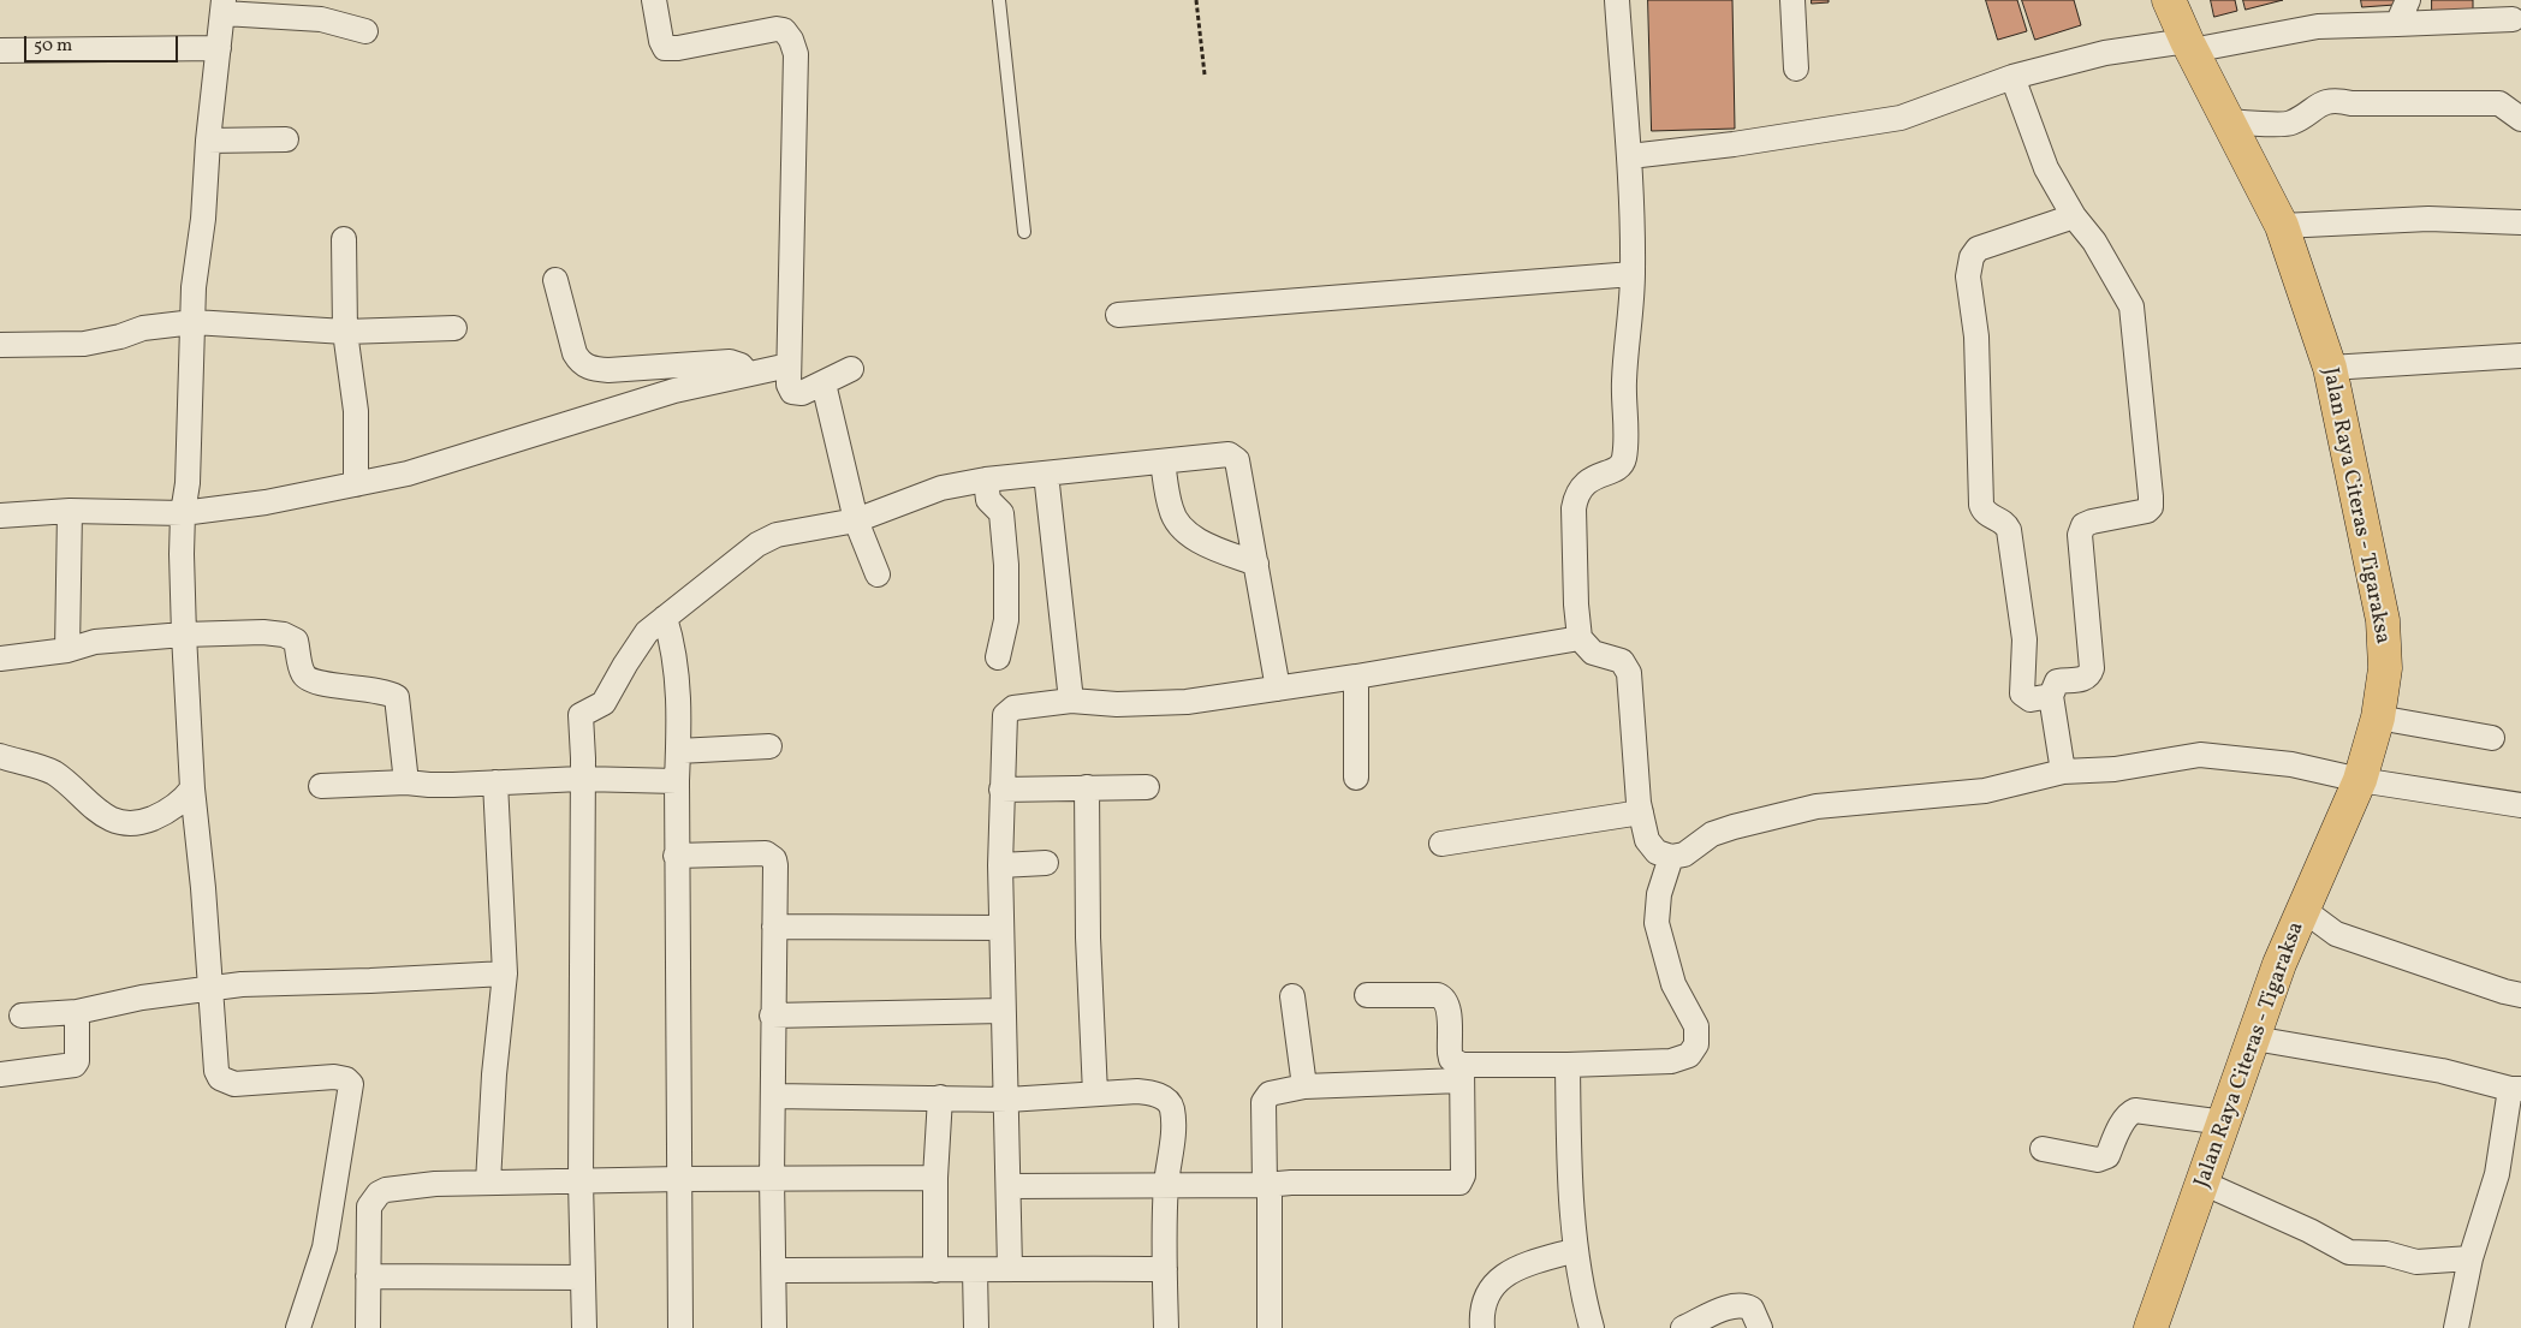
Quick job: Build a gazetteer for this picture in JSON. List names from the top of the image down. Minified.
{"streets":{"main road":["Jalan Raya Citeras - Tigaraksa"]},"scale_bar":"50 m"}
